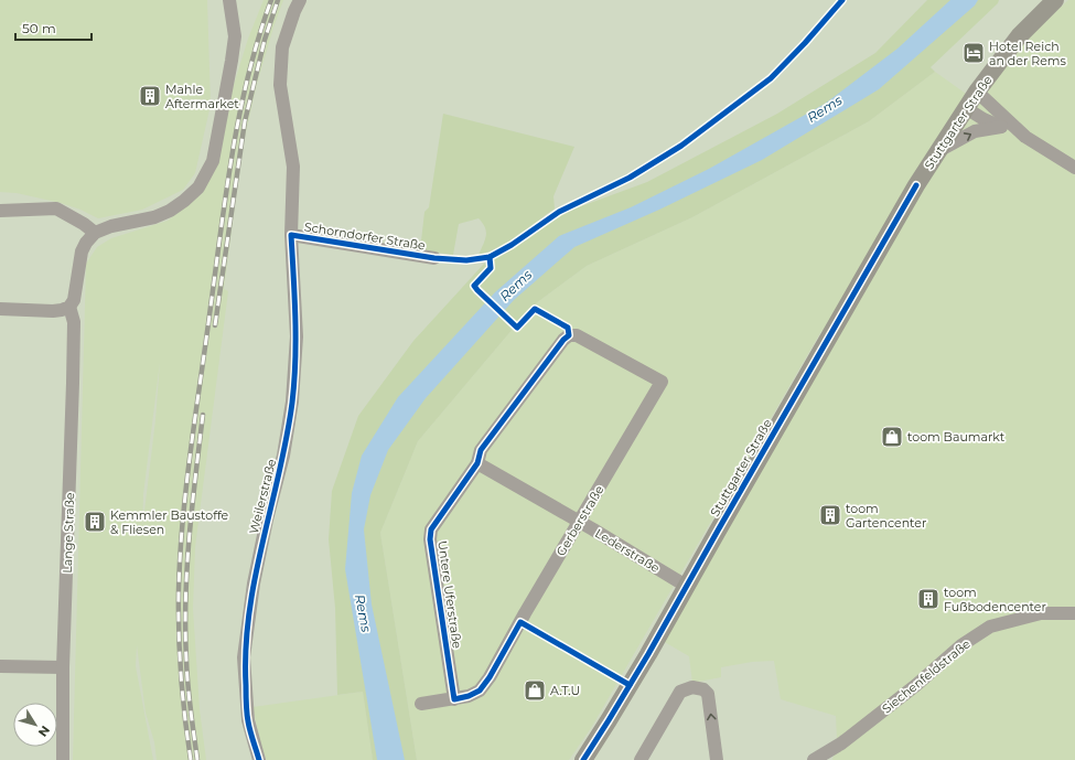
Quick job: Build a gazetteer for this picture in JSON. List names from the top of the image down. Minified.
{"streets":{"main road":["Stuttgarter Straße"],"street":["Schorndorfer Straße","Weilerstraße","Gerberstraße","Lange Straße","Lederstraße","Untere Uferstraße","Siechenfeldstraße"]},"crossings":[["Stuttgarter Straße","Lederstraße"],["Schorndorfer Straße","Weilerstraße"],["Gerberstraße","Lederstraße"],["Gerberstraße","Untere Uferstraße"],["Lederstraße","Untere Uferstraße"]],"water":["Rems"],"places":{"hotel":["Hotel Reich an der Rems"],"building":["Mahle Aftermarket","toom Gartencenter","Kemmler Baustoffe & Fliesen","toom Fußbodencenter"],"shop":["toom Baumarkt","A.T.U"]},"scale_bar":"50 m","north":"bottom right"}
